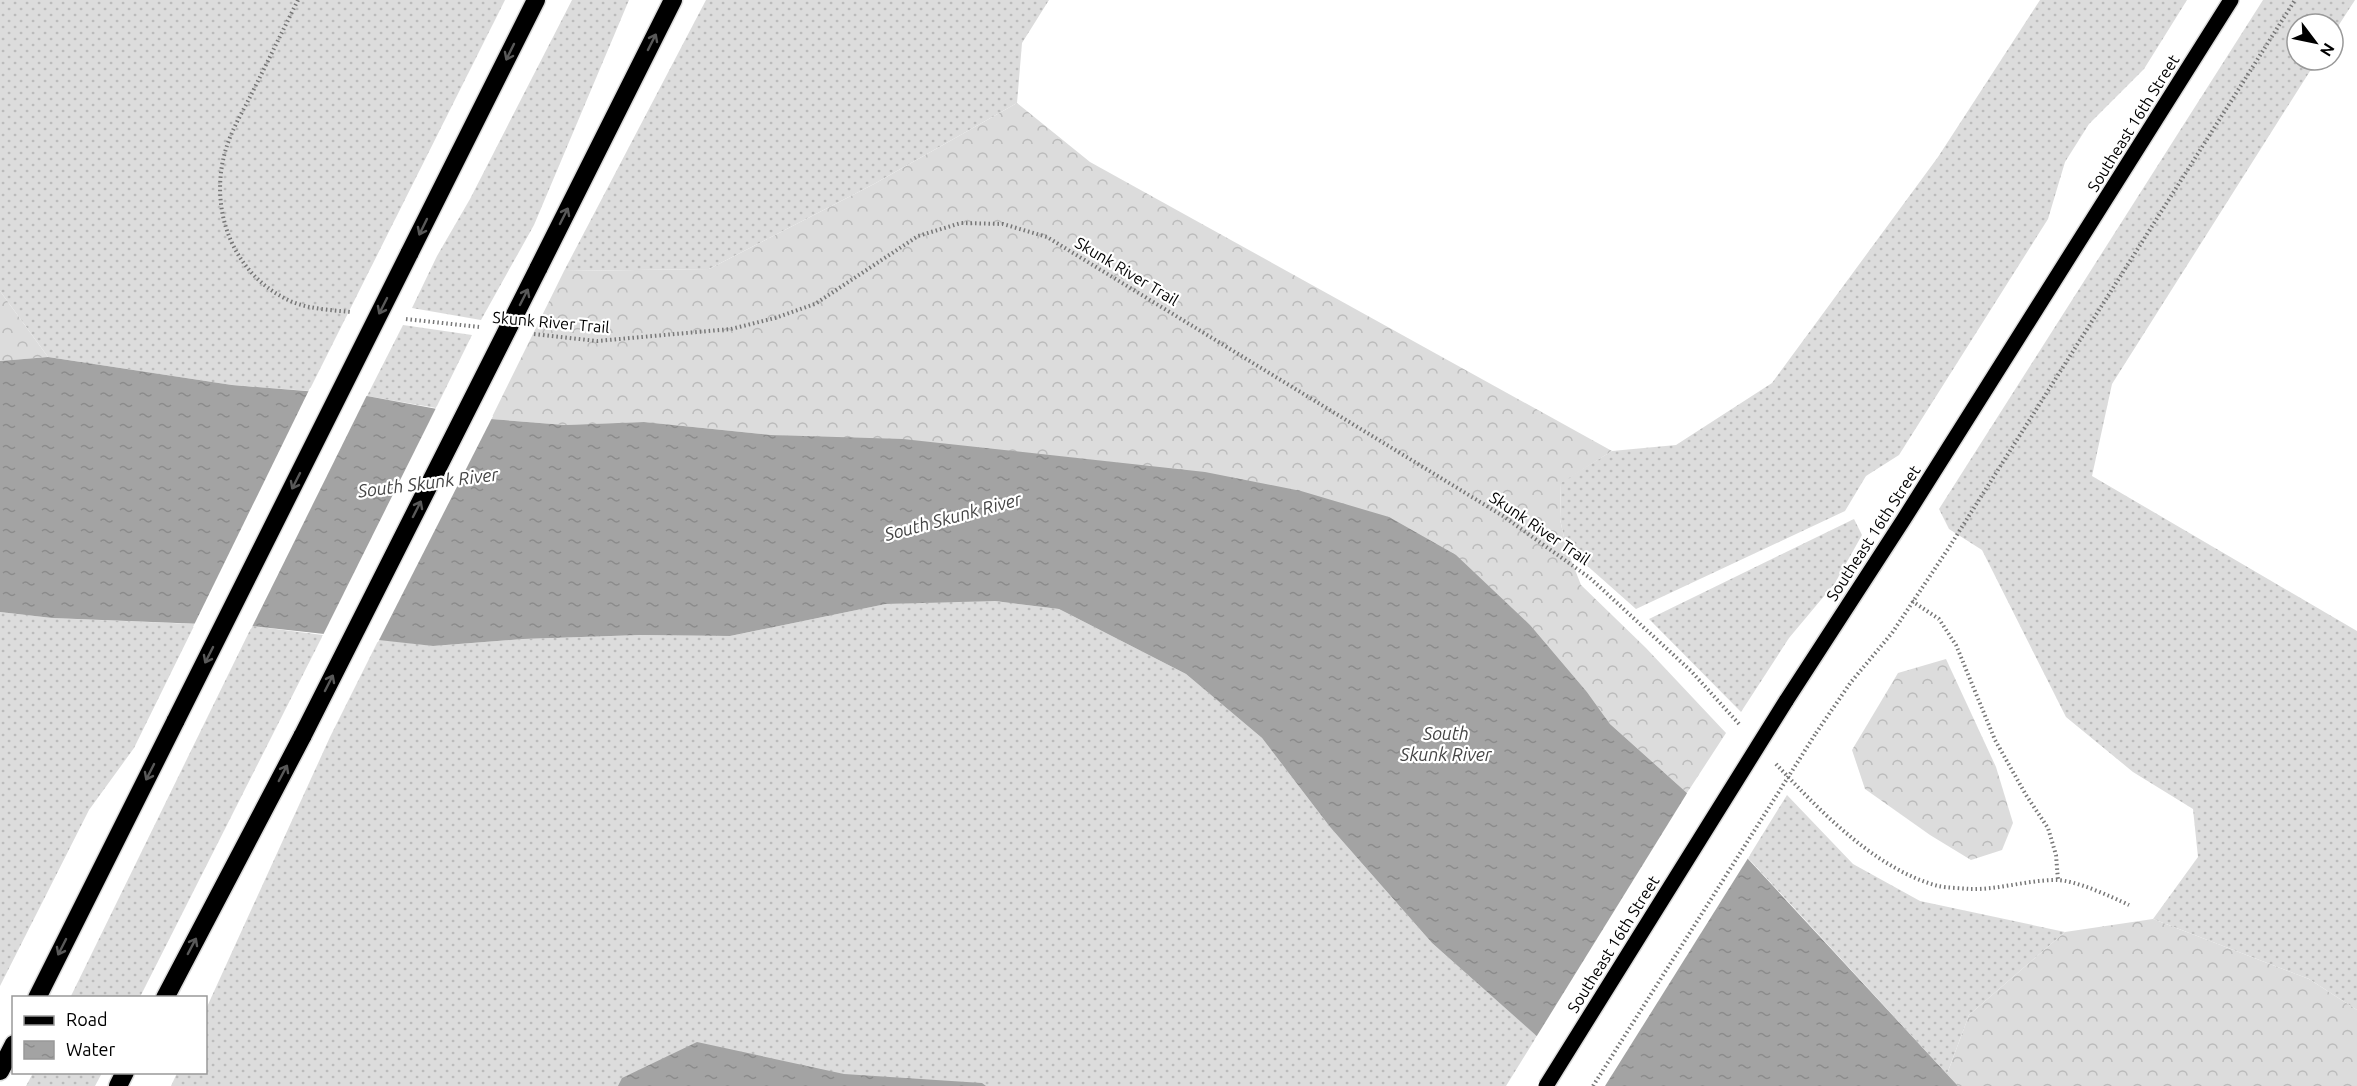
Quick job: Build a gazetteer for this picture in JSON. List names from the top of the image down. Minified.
{"streets":{"main road":["Southeast 16th Street"],"path":["Skunk River Trail"]},"water":["South Skunk River"],"legend":["Road","Water"],"north":"bottom right"}
